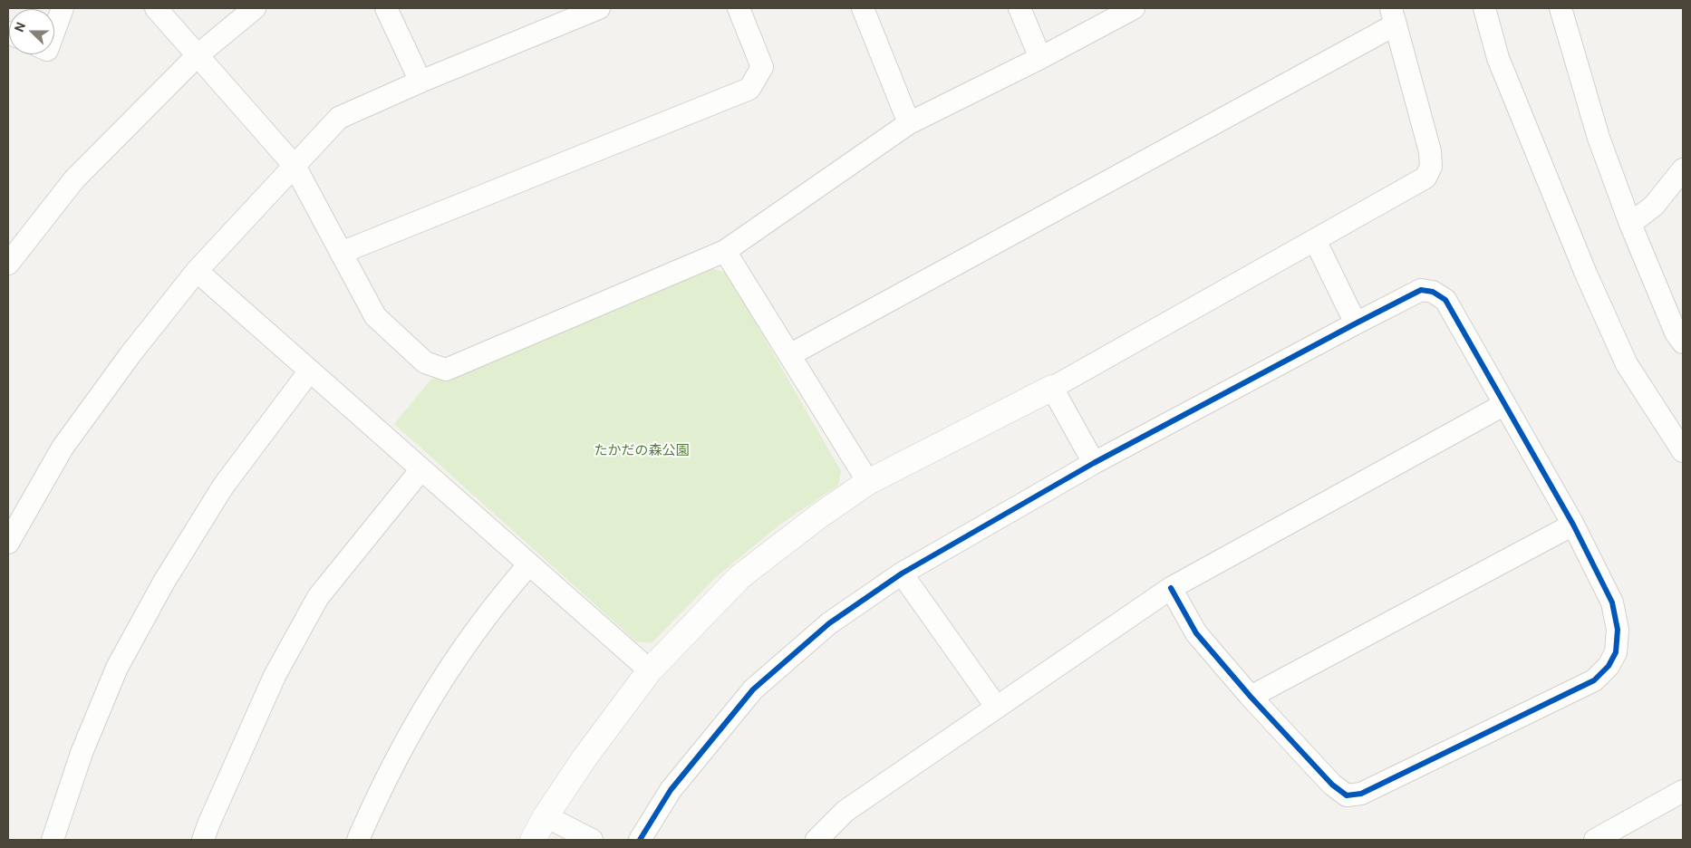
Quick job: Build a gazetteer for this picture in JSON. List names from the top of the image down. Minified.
{"parks":["たかだの森公園"],"north":"left"}
